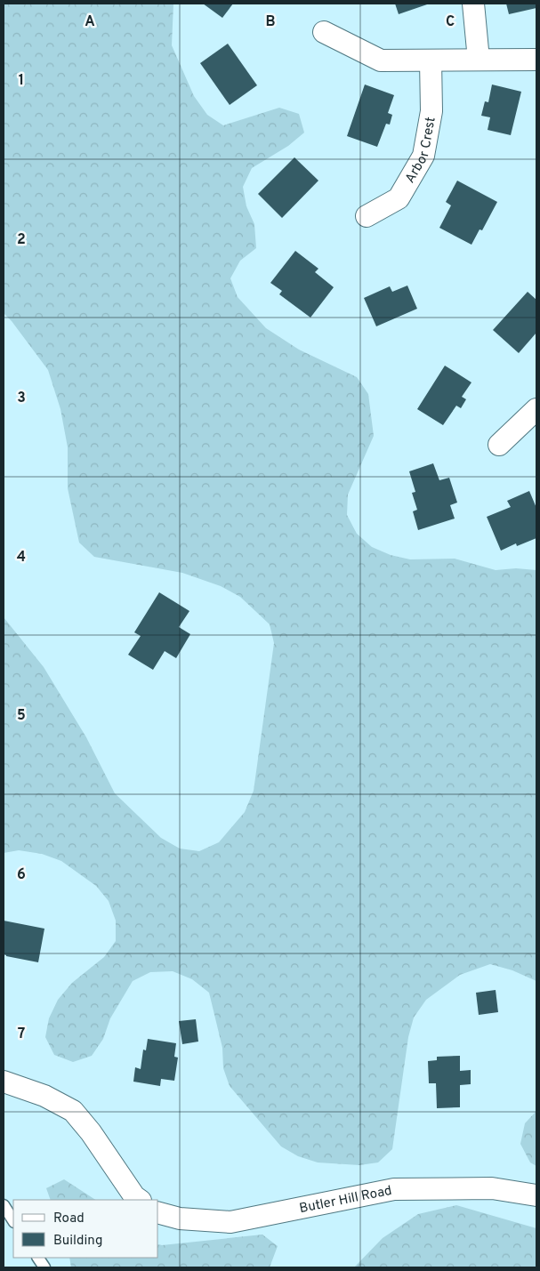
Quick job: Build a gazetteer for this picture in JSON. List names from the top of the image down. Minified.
{"streets":{"street":["Arbor Crest","Butler Hill Road"]},"legend":["Road","Building"],"grid":{"columns":["A","B","C"],"rows":["1","2","3","4","5","6","7"]}}
